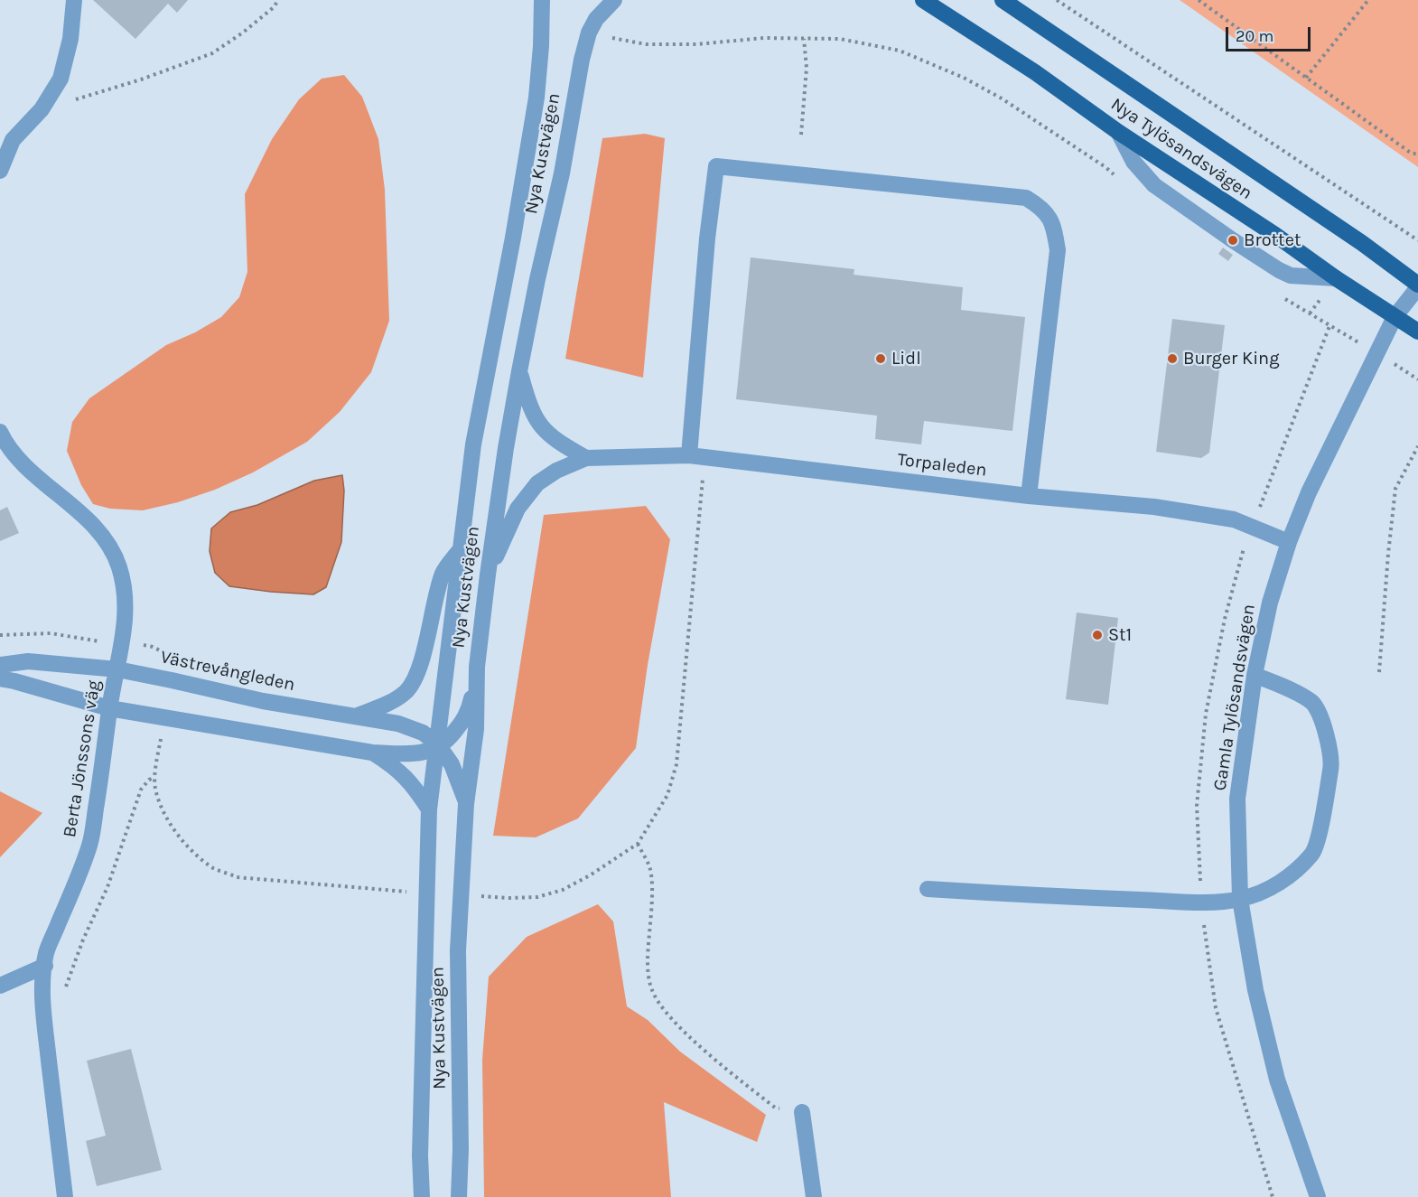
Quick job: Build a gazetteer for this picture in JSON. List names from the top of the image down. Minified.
{"streets":{"main road":["Nya Tylösandsvägen"],"street":["Nya Kustvägen","Torpaleden","Västrevångleden","Gamla Tylösandsvägen","Berta Jönssons väg"]},"crossings":[["Nya Tylösandsvägen","Gamla Tylösandsvägen"],["Nya Kustvägen","Torpaleden"],["Nya Kustvägen","Västrevångleden"],["Torpaleden","Gamla Tylösandsvägen"],["Västrevångleden","Berta Jönssons väg"]],"places":["Brottet","Lidl","Burger King","St1"],"scale_bar":"20 m"}
